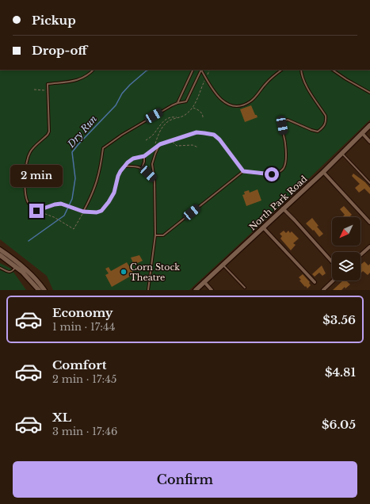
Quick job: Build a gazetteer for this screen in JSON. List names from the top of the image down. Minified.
{"streets":{"street":["North Park Road"]},"water":["Dry Run"],"places":["Corn Stock Theatre"],"north":"bottom left","page":{"banner":["Pickup","Drop-off"],"bubble":"2 min","list":[{"name":"Economy","note":"1 min · 17:44","value":"$3.56"},{"name":"Comfort","note":"2 min · 17:45","value":"$4.81"},{"name":"XL","note":"3 min · 17:46","value":"$6.05"}],"buttons":"Confirm"}}
